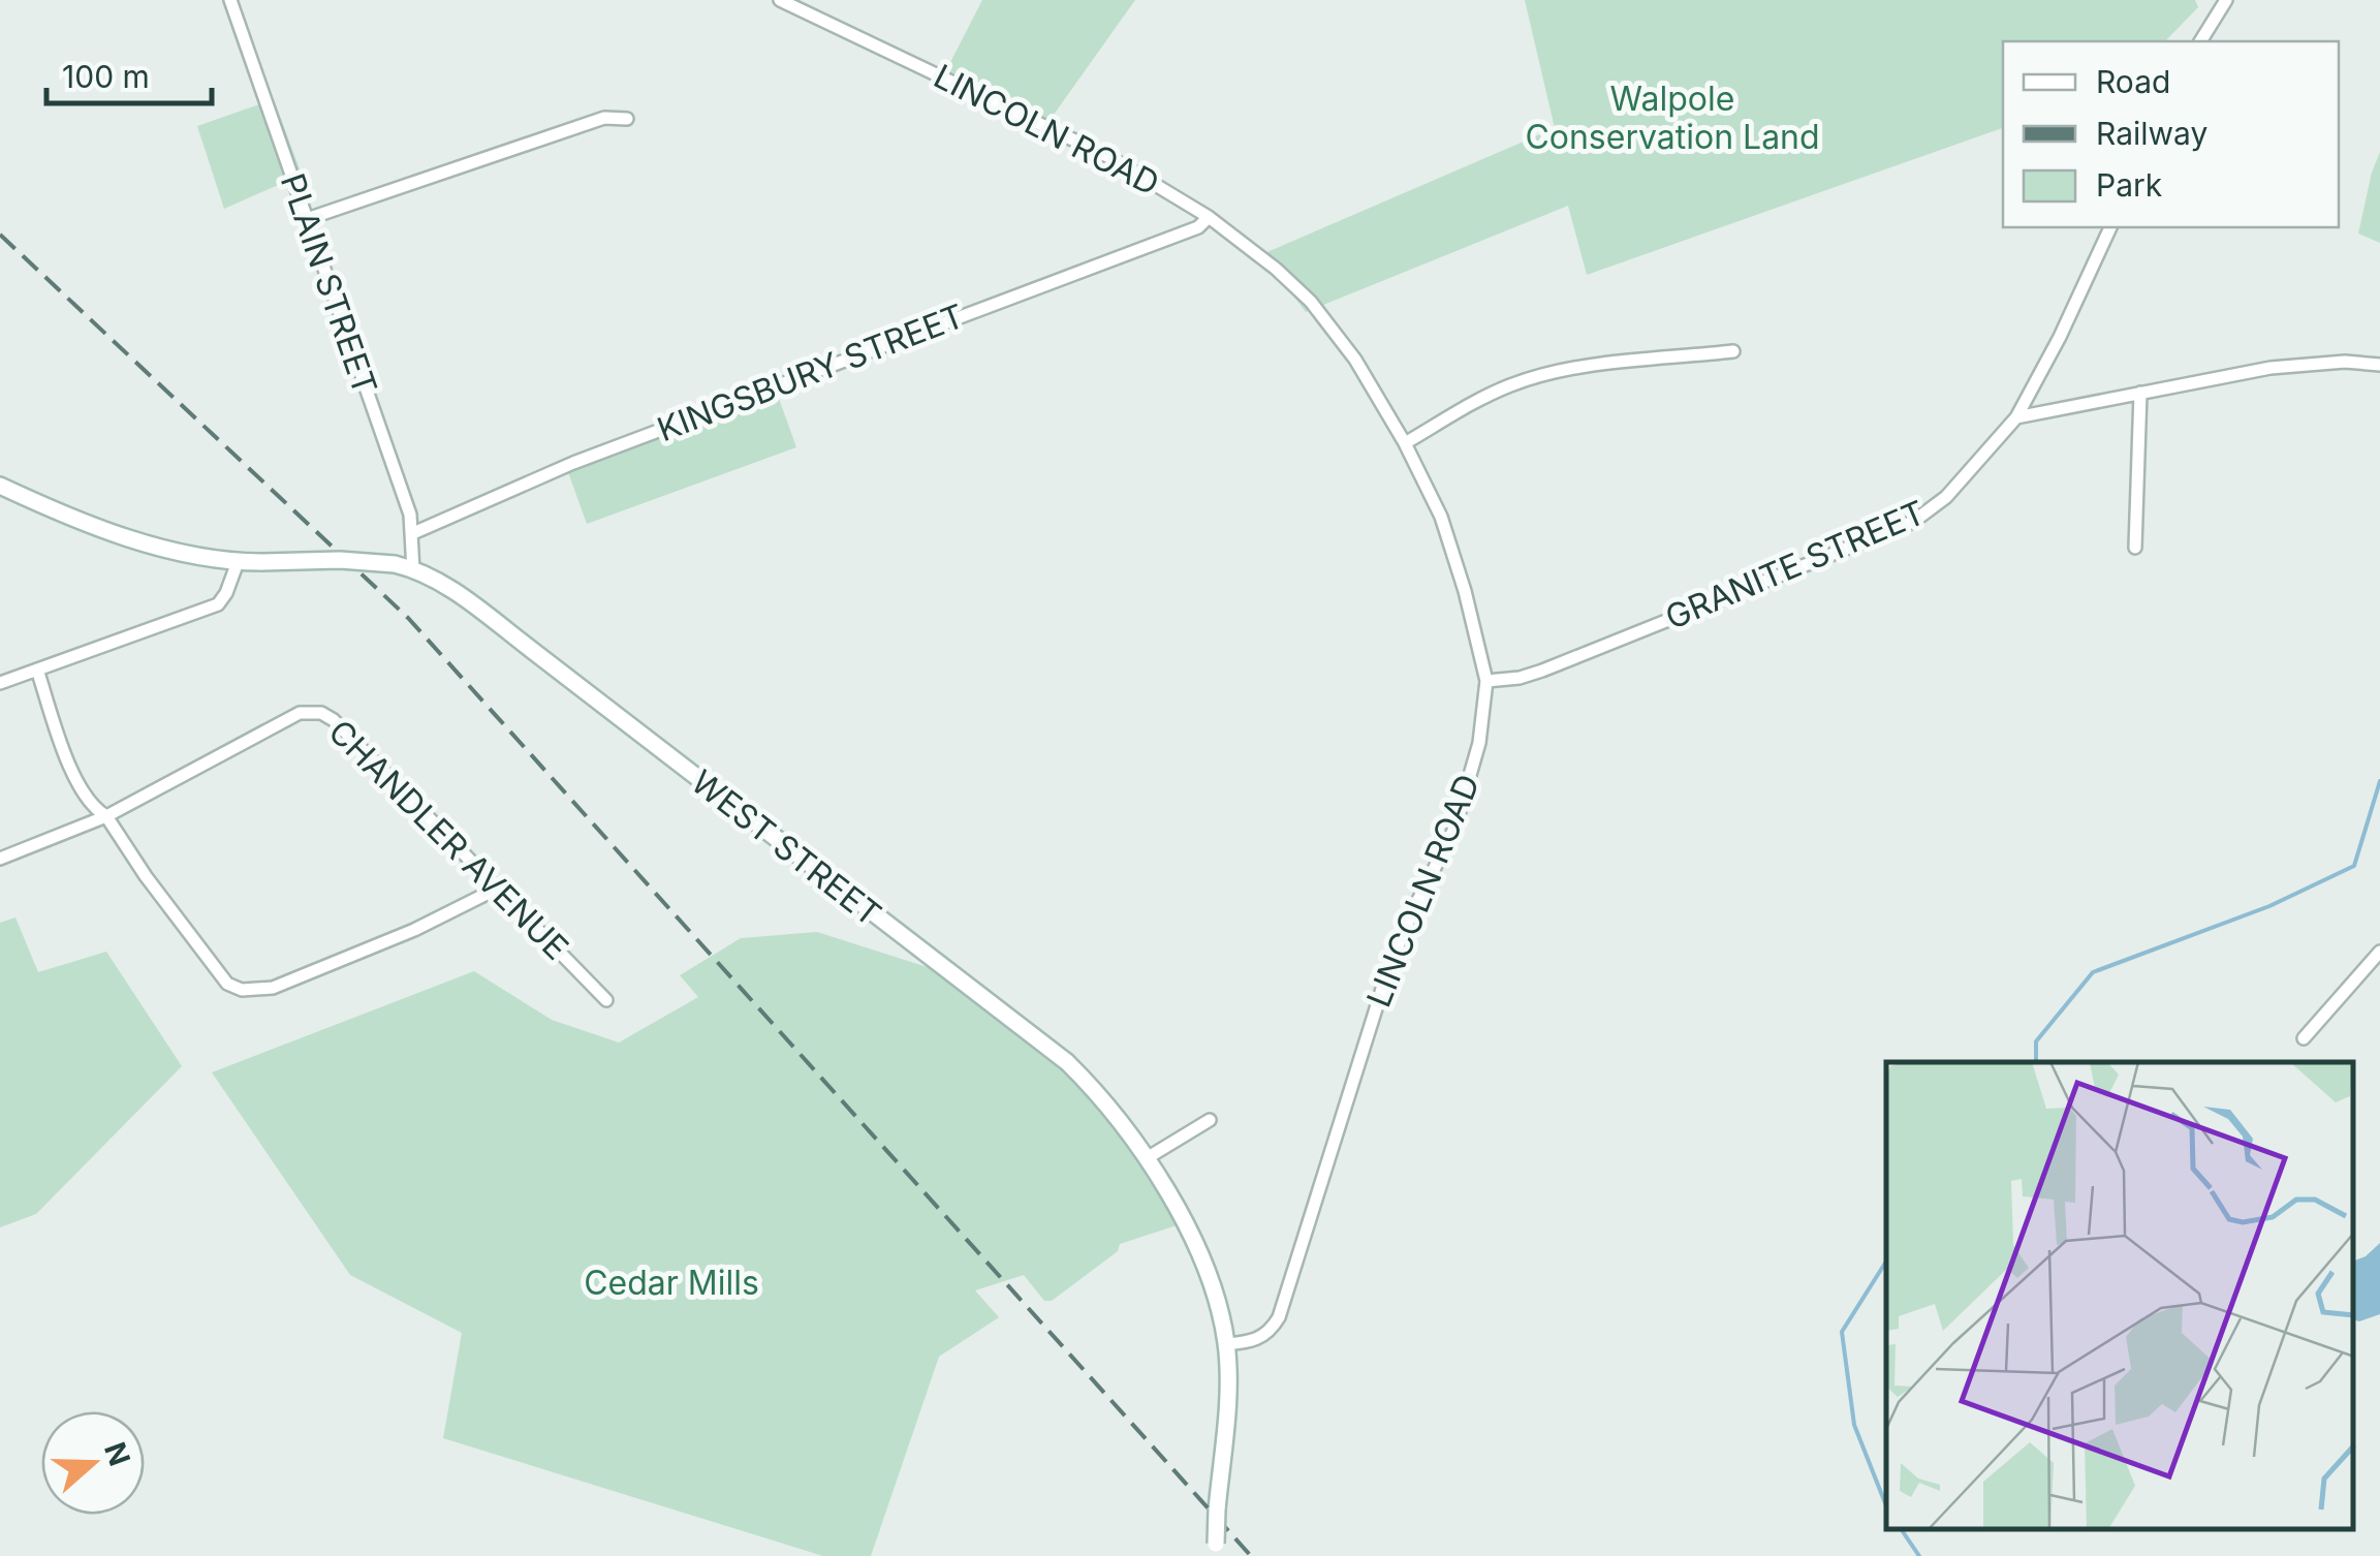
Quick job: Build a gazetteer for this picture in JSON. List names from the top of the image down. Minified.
{"streets":{"main road":["WEST STREET"],"street":["LINCOLN ROAD","PLAIN STREET","KINGSBURY STREET","GRANITE STREET","CHANDLER AVENUE"]},"crossings":[["LINCOLN ROAD","KINGSBURY STREET"],["LINCOLN ROAD","GRANITE STREET"],["LINCOLN ROAD","WEST STREET"],["PLAIN STREET","KINGSBURY STREET"],["PLAIN STREET","WEST STREET"]],"parks":["Walpole Conservation Land","Cedar Mills"],"legend":["Road","Railway","Park"],"scale_bar":"100 m","north":"right"}
